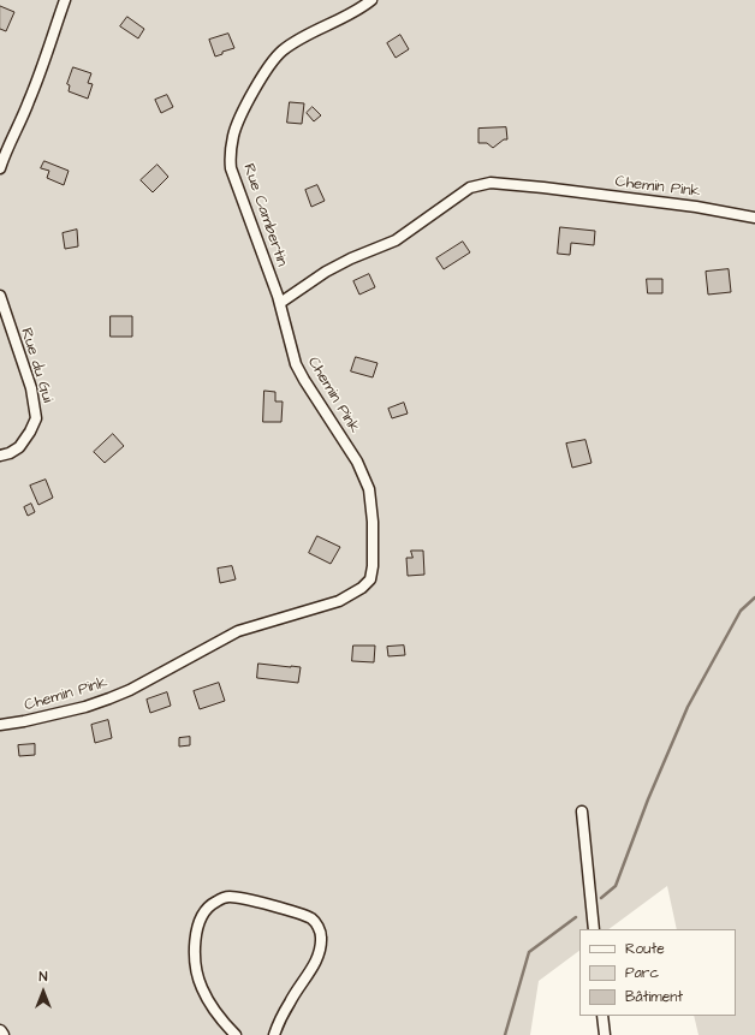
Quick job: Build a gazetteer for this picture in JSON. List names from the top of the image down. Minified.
{"streets":{"street":["Chemin Pink","Rue Cambertin","Rue du Gui"]},"crossings":[["Chemin Pink","Rue Cambertin"]],"legend":["Route","Parc","Bâtiment"],"north":"top"}
